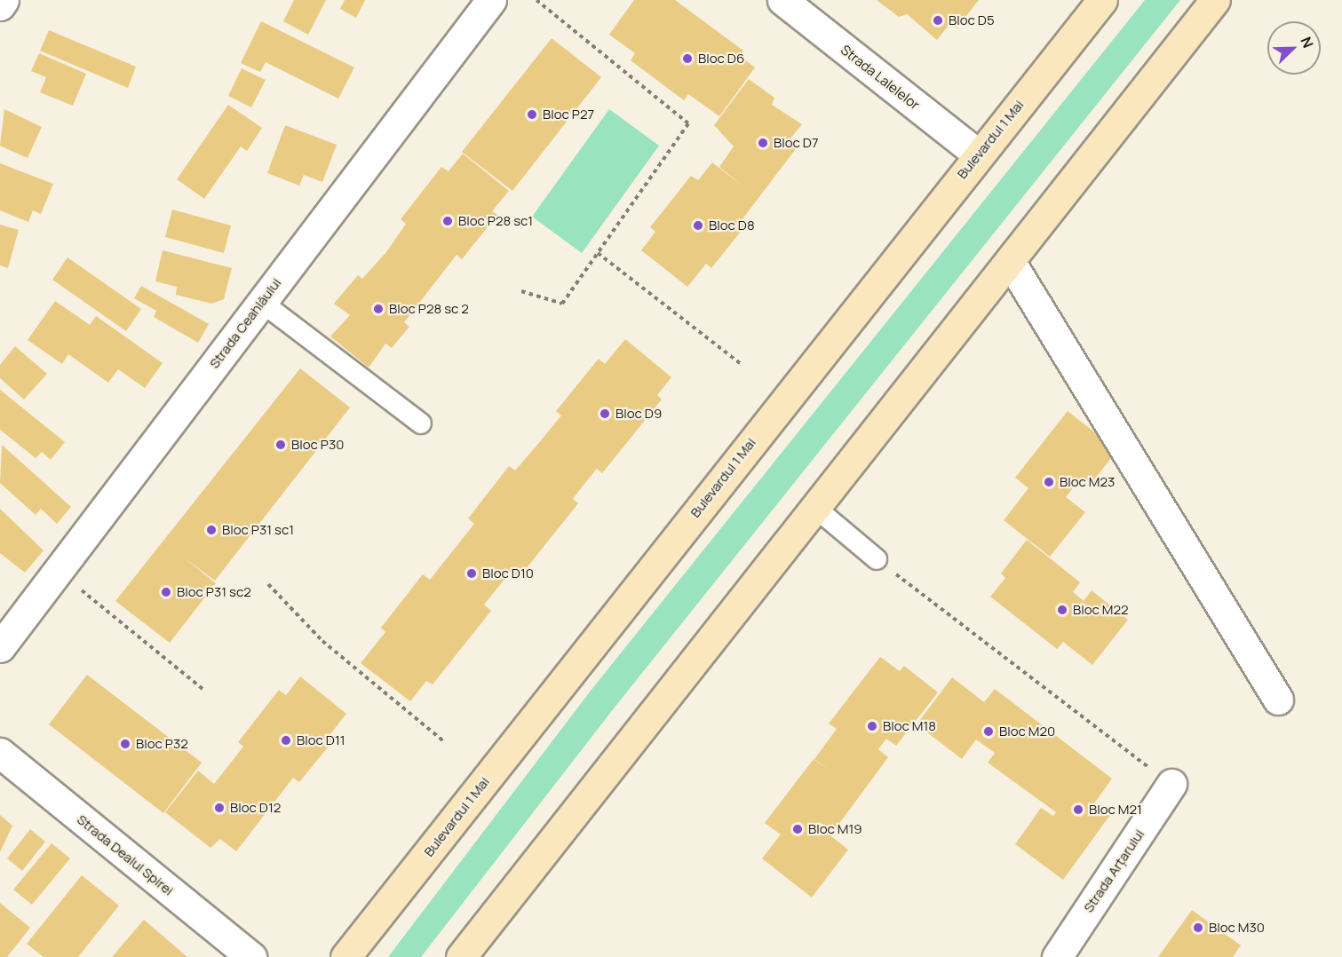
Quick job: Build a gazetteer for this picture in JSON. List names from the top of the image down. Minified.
{"streets":{"main road":["Bulevardul 1 Mai"],"street":["Strada Lalelelor","Strada Ceahlăului","Strada Dealul Spirei","Strada Arțarului"]},"crossings":[["Strada Lalelelor","Bulevardul 1 Mai"]],"places":["Bloc D5","Bloc D6","Bloc P27","Bloc D7","Bloc P28 sc1","Bloc D8","Bloc P28 sc 2","Bloc D9","Bloc P30","Bloc M23","Bloc P31 sc1","Bloc D10","Bloc P31 sc2","Bloc M22","Bloc M18","Bloc M20","Bloc D11","Bloc P32","Bloc D12","Bloc M21","Bloc M19","Bloc M30"],"north":"top right"}
